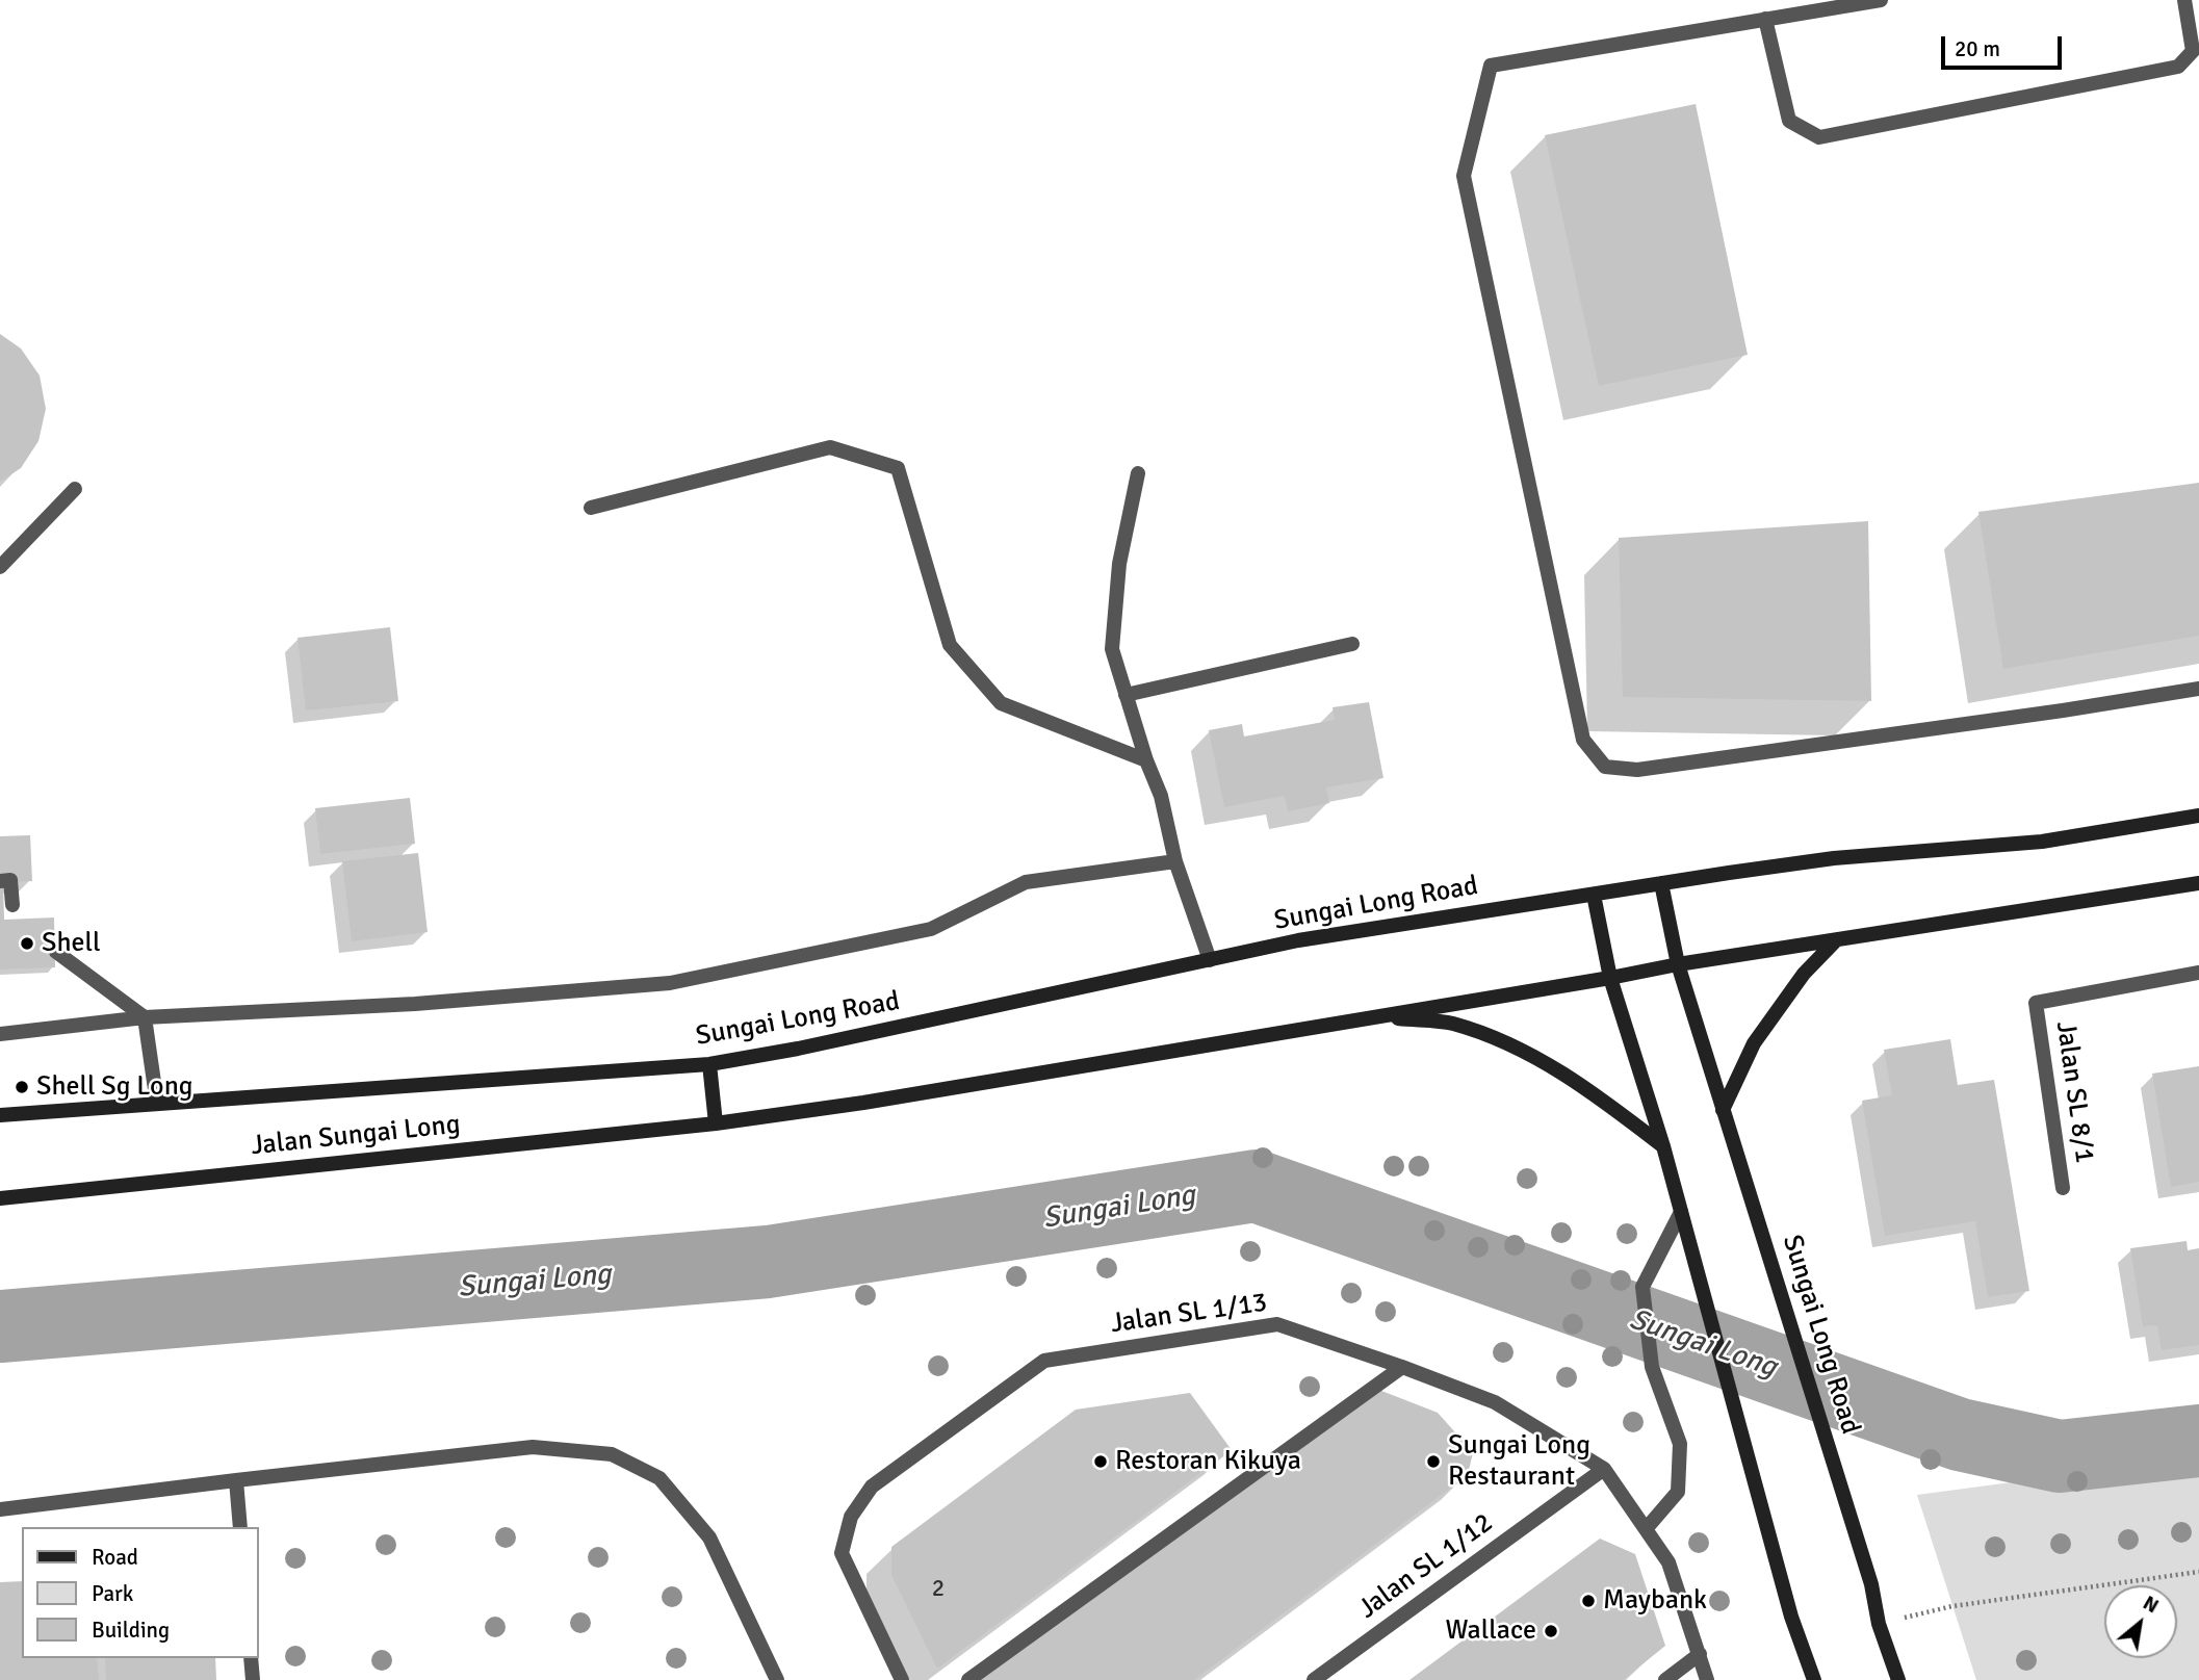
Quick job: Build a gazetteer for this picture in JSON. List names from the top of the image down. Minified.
{"streets":{"street":["Sungai Long Road","Jalan SL 8/1","Jalan Sungai Long","Jalan SL 1/13","Jalan SL 1/12"]},"crossings":[["Jalan SL 1/13","Jalan SL 1/12"]],"water":["Sungai Long"],"places":["Shell","Shell Sg Long","Restoran Kikuya","Sungai Long Restaurant","Maybank","Wallace"],"house_numbers":["2"],"legend":["Road","Park","Building"],"scale_bar":"20 m","north":"top right"}
